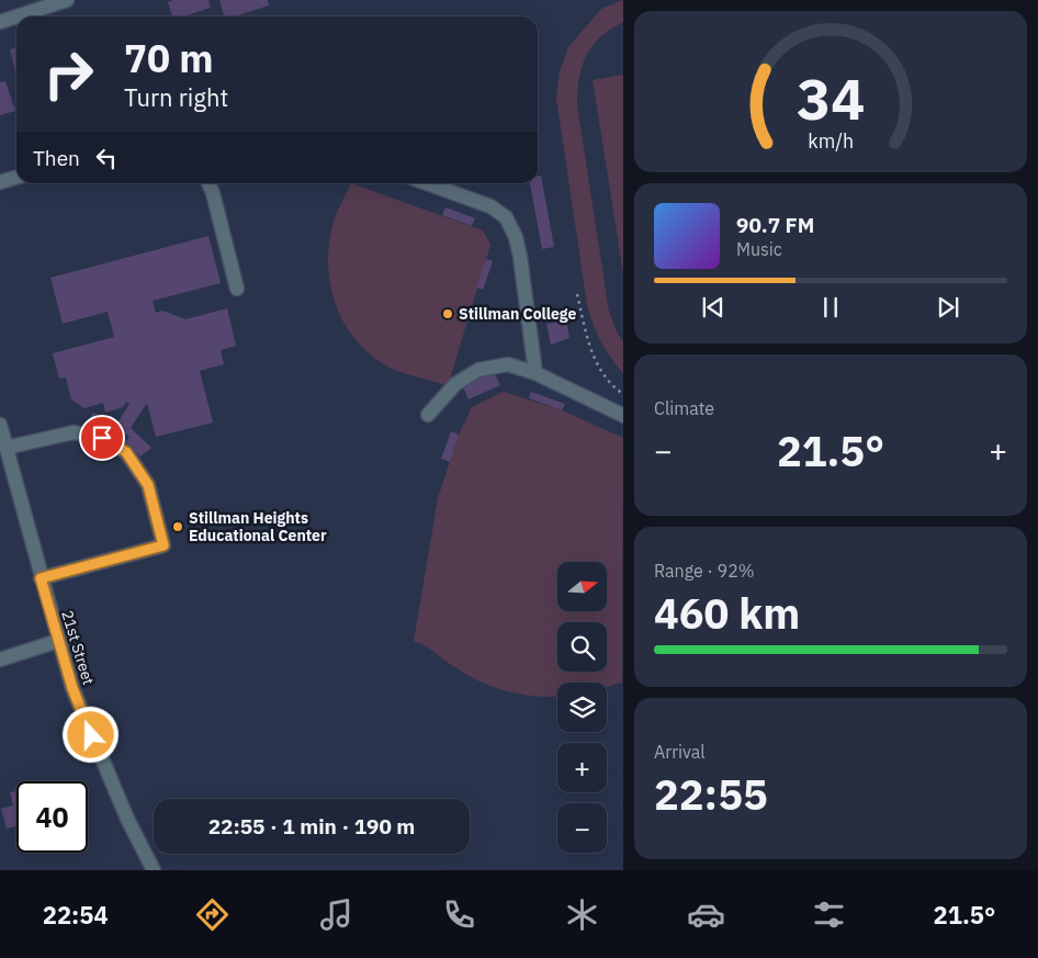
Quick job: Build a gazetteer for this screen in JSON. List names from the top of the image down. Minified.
{"streets":{"street":["21st Street"]},"places":["Stillman College","Stillman Heights Educational Center"],"north":"right","page":{"turn":["70 m","Turn right"],"then":"Then","song":["90.7 FM","Music"],"tile":["Climate",["Range · 92%","460 km"],["Arrival","22:55"]],"heat":["−","21.5°","+"],"map_buttons":["+","−"],"limit":"40","trip":"22:55 · 1 min · 190 m","tabs":["22:54","21.5°"],"gauge":["34","km/h"]}}
